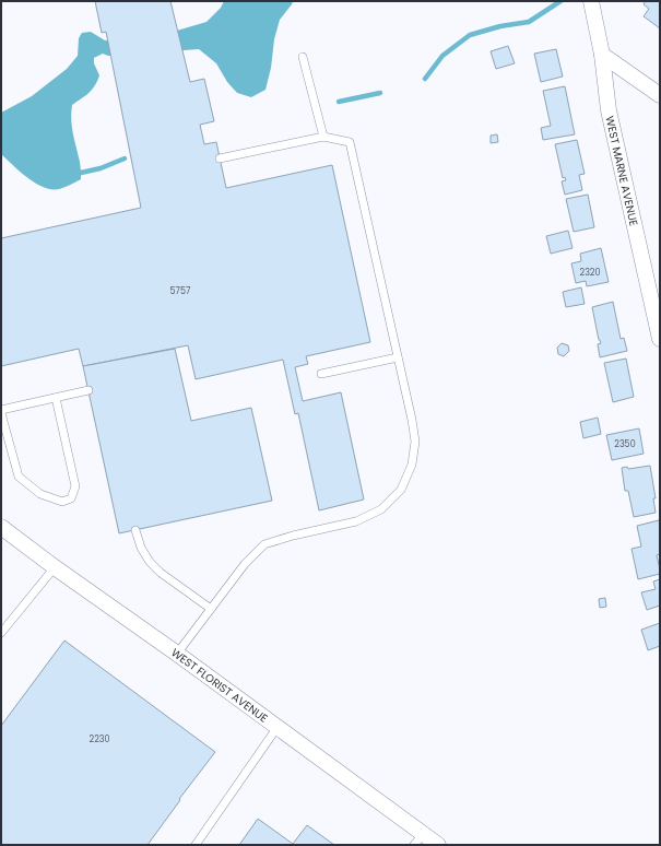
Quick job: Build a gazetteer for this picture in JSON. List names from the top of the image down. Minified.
{"streets":{"street":["WEST MARNE AVENUE","WEST FLORIST AVENUE"]},"house_numbers":["2320","5757","2350","2230"]}
